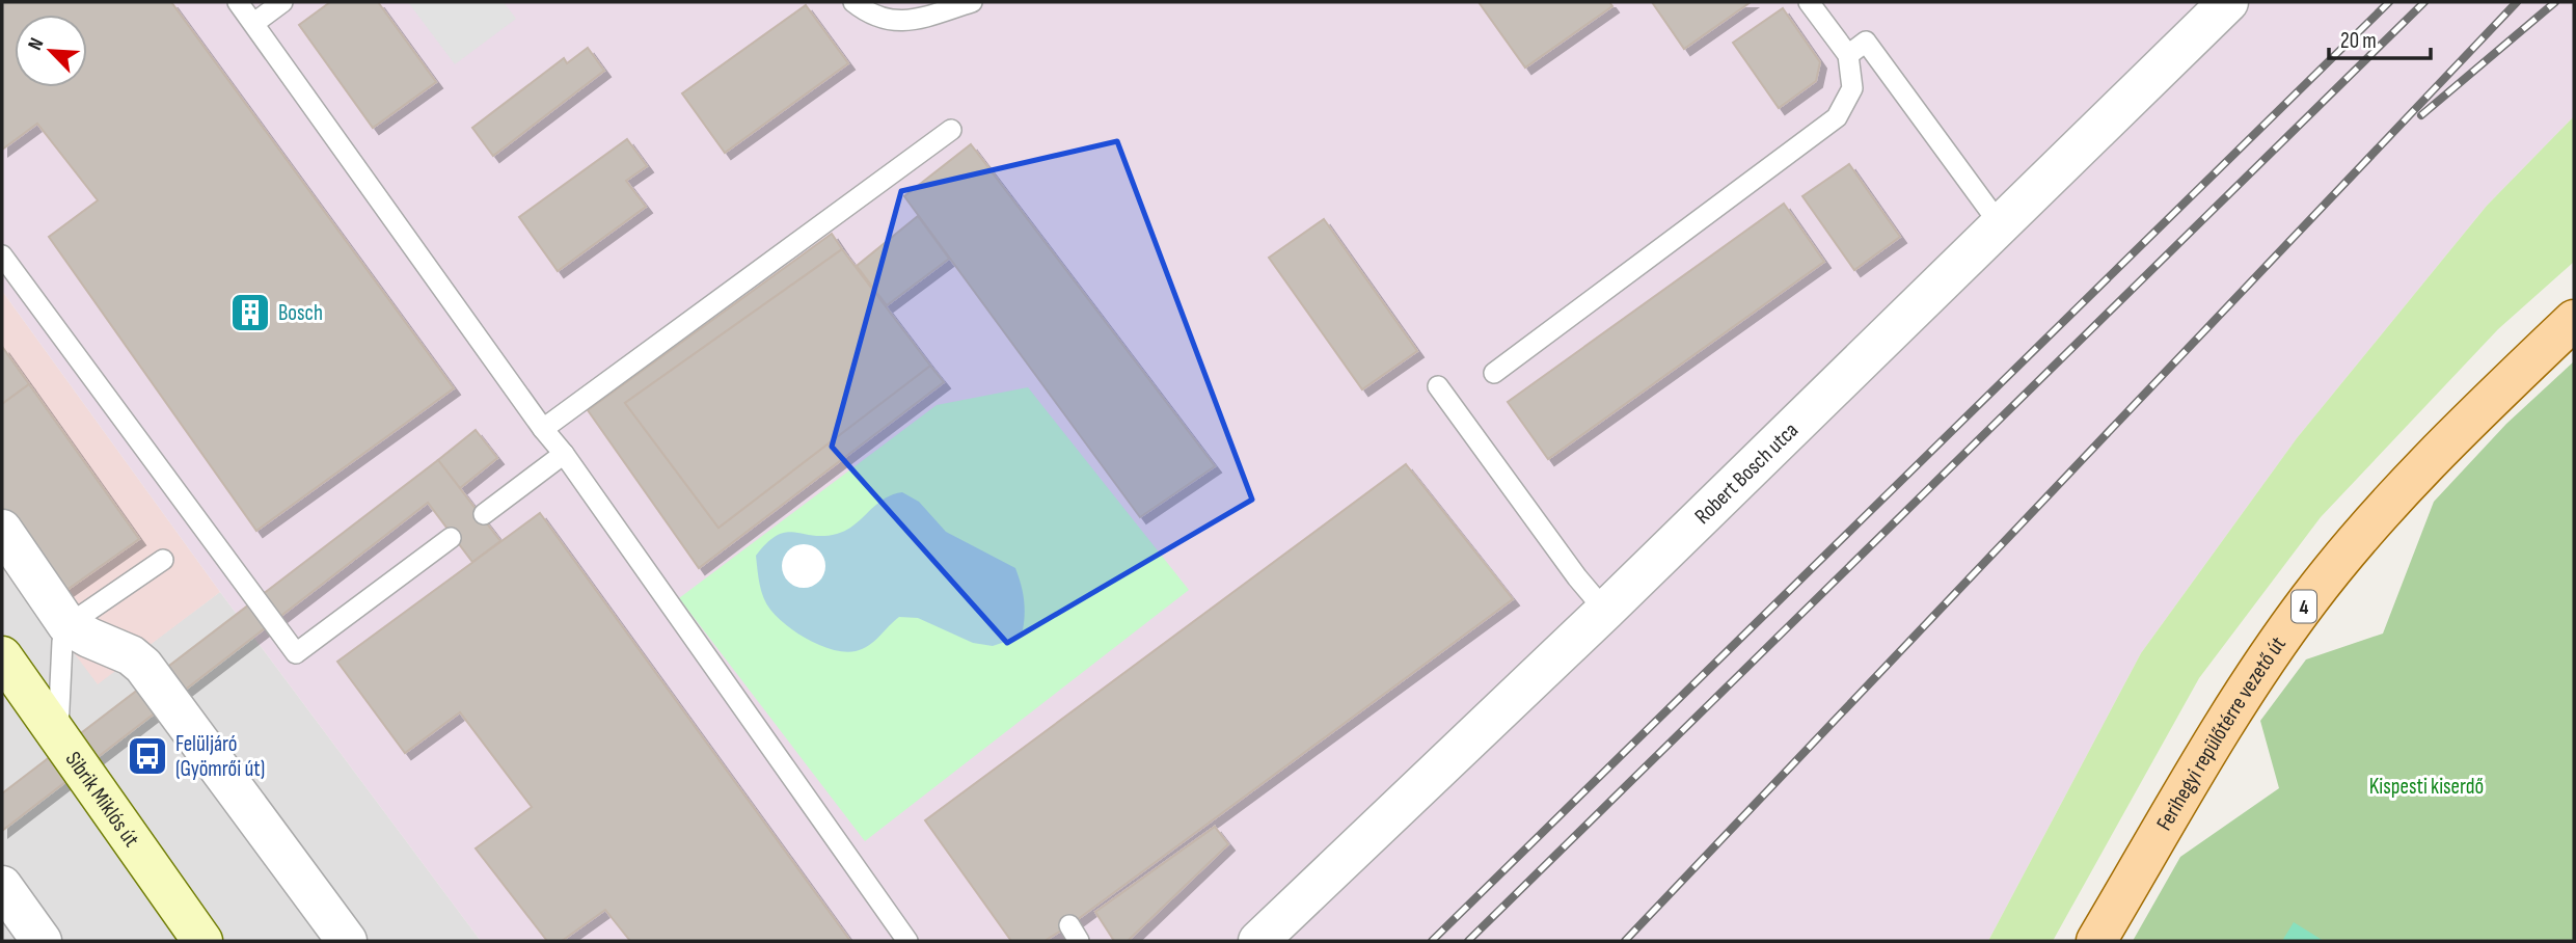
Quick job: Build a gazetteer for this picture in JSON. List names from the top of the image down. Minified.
{"streets":{"main road":["4","Ferihegyi repülőtérre vezető út","Sibrik Miklós út"],"street":["Robert Bosch utca"]},"parks":["Kispesti kiserdő"],"places":{"building":["Bosch"],"bus stop":["Felüljáró (Gyömrői út)"]},"scale_bar":"20 m","north":"top left"}
